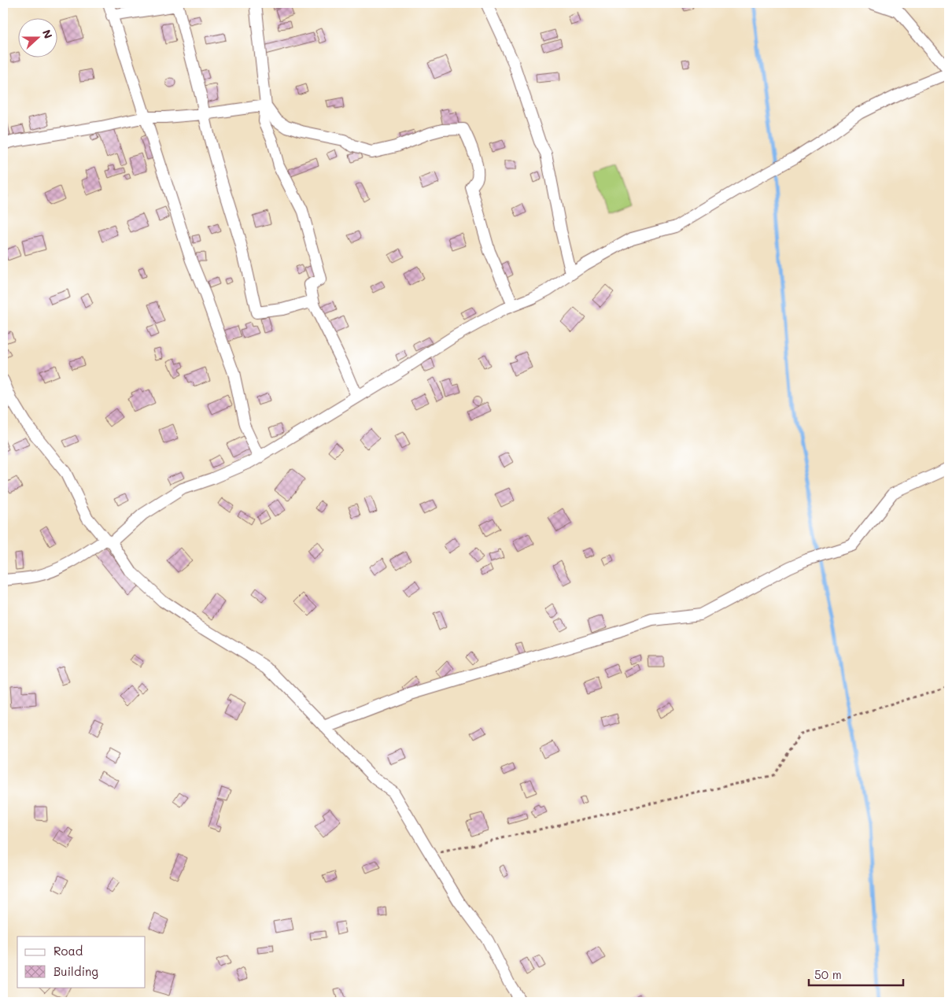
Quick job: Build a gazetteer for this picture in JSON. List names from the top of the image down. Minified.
{"legend":["Road","Building"],"scale_bar":"50 m","north":"right"}
